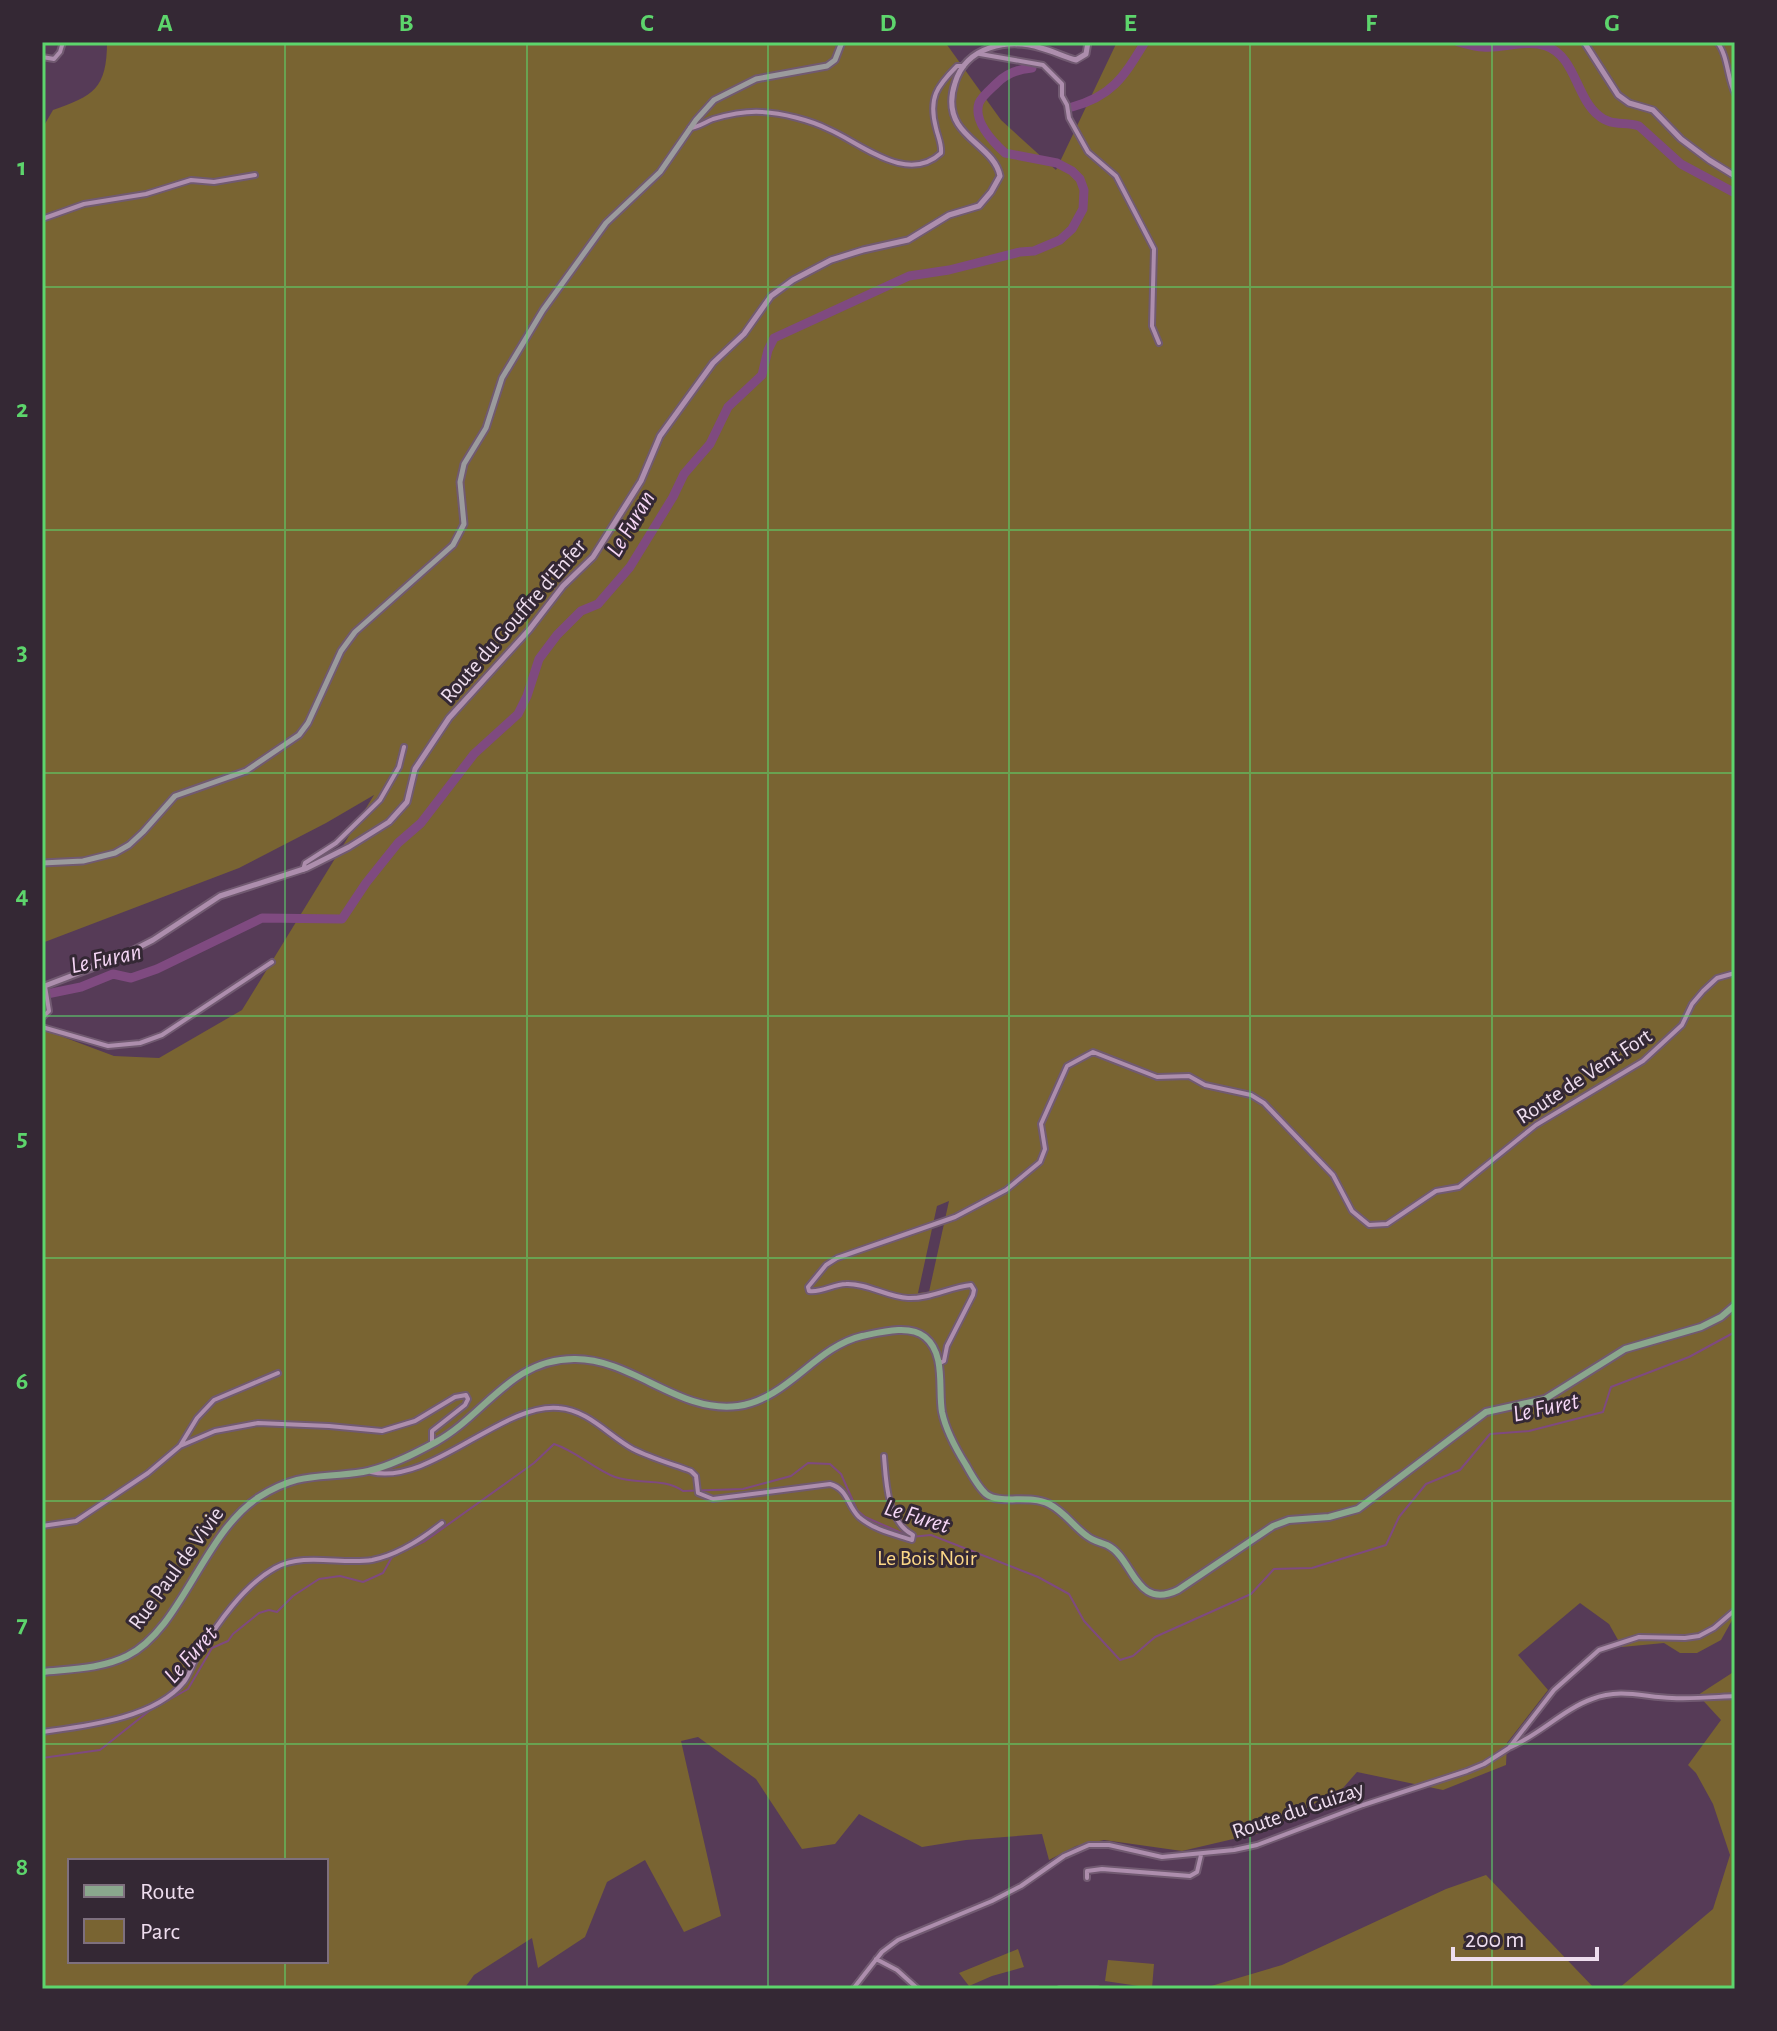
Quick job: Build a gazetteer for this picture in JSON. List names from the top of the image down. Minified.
{"streets":{"main road":["Rue Paul de Vivie"],"street":["Route du Gouffre d'Enfer","Route de Vent Fort","Route du Guizay"]},"crossings":[["Route de Vent Fort","Rue Paul de Vivie"]],"water":["Le Furan","Le Furet"],"parks":["Le Bois Noir"],"legend":["Route","Parc"],"scale_bar":"200 m","grid":{"columns":["A","B","C","D","E","F","G"],"rows":["1","2","3","4","5","6","7","8"]}}
